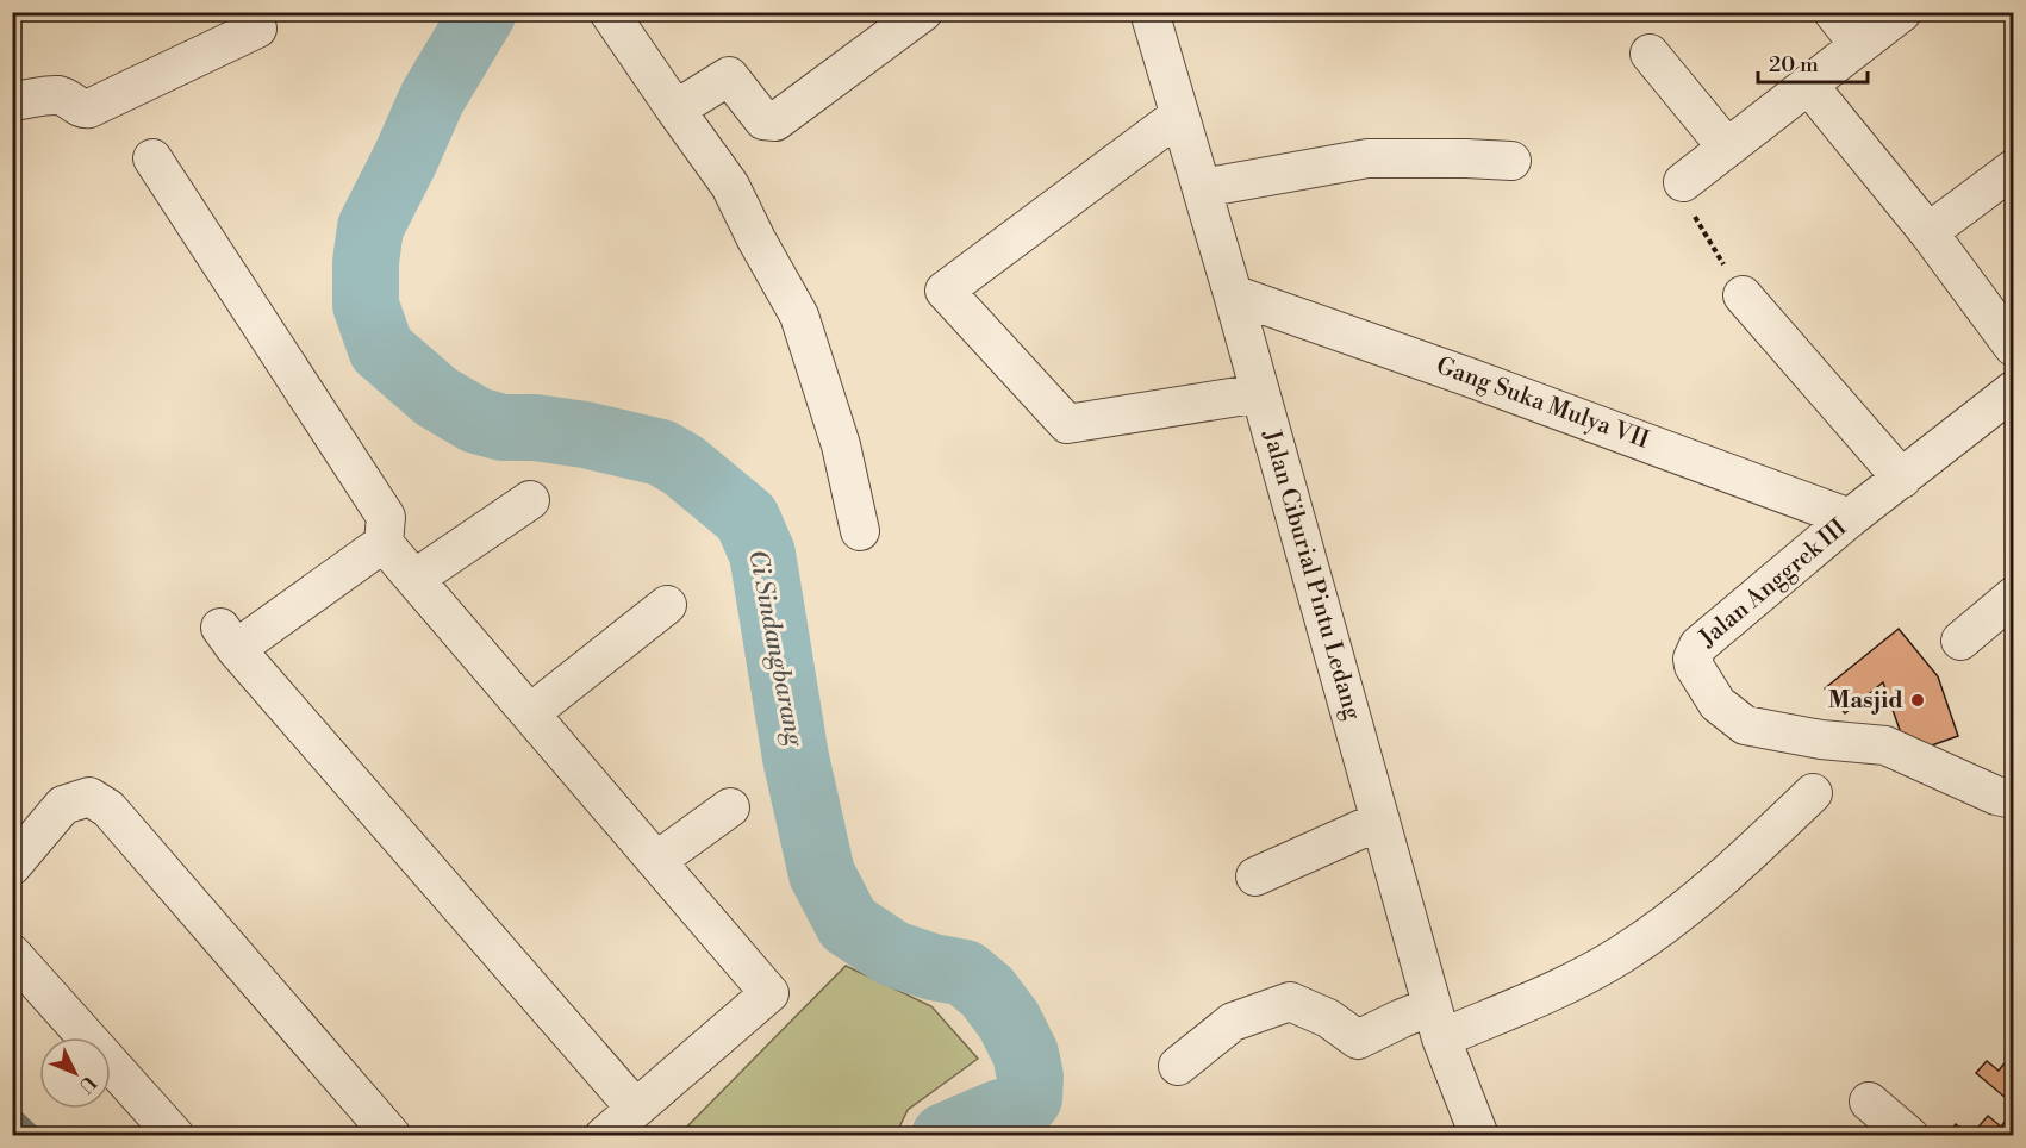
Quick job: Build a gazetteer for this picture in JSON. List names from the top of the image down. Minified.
{"streets":{"street":["Gang Suka Mulya VII","Jalan Ciburial Pintu Ledang","Jalan Anggrek III"]},"crossings":[["Gang Suka Mulya VII","Jalan Ciburial Pintu Ledang"],["Gang Suka Mulya VII","Jalan Anggrek III"]],"water":["Ci Sindangbarang"],"places":["Masjid"],"scale_bar":"20 m","north":"bottom right"}
